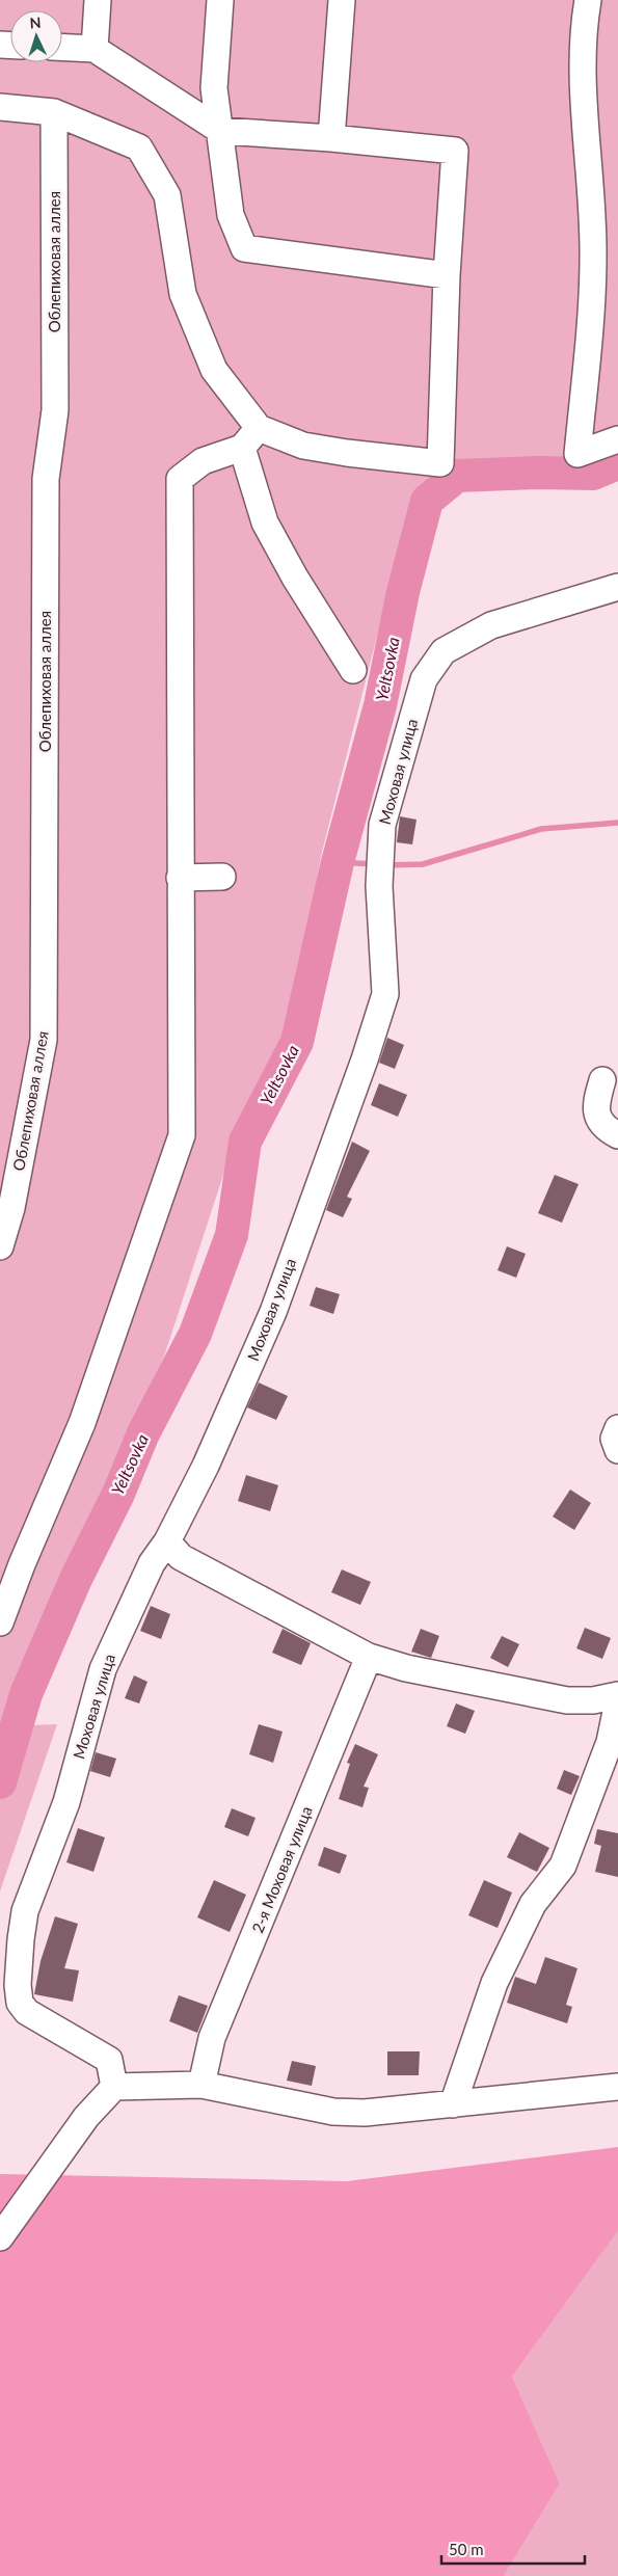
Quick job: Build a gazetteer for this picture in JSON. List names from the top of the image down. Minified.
{"streets":{"street":["Облепиховая аллея","Моховая улица","2-я Моховая улица"]},"water":["Yeltsovka"],"scale_bar":"50 m","north":"top"}
